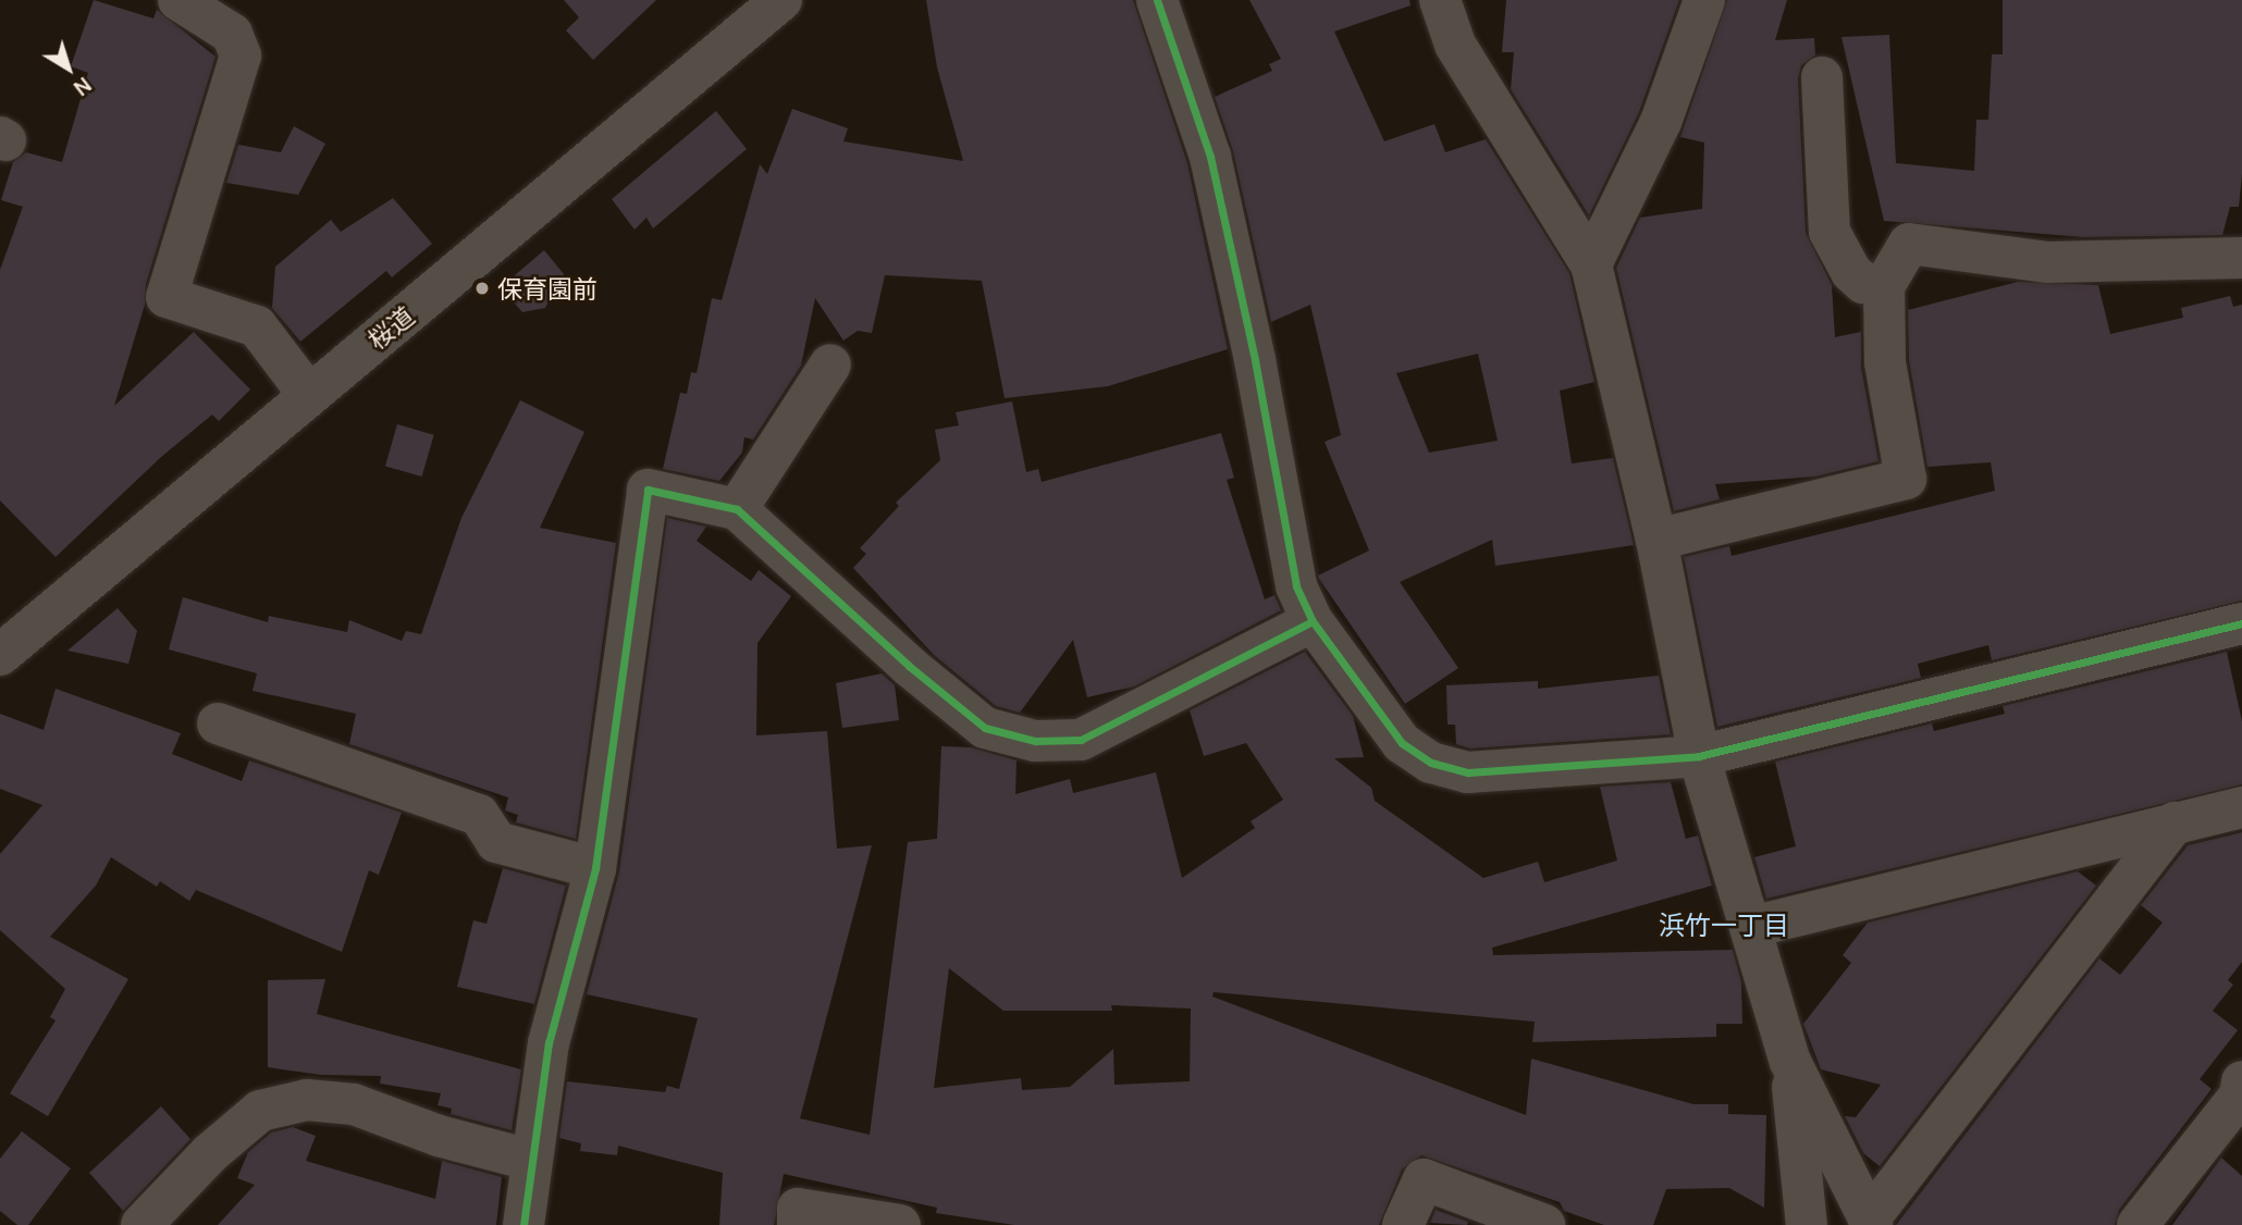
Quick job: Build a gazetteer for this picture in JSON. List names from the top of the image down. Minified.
{"streets":{"street":["桜道"]},"districts":["浜竹一丁目"],"places":["保育園前"],"north":"bottom right"}
